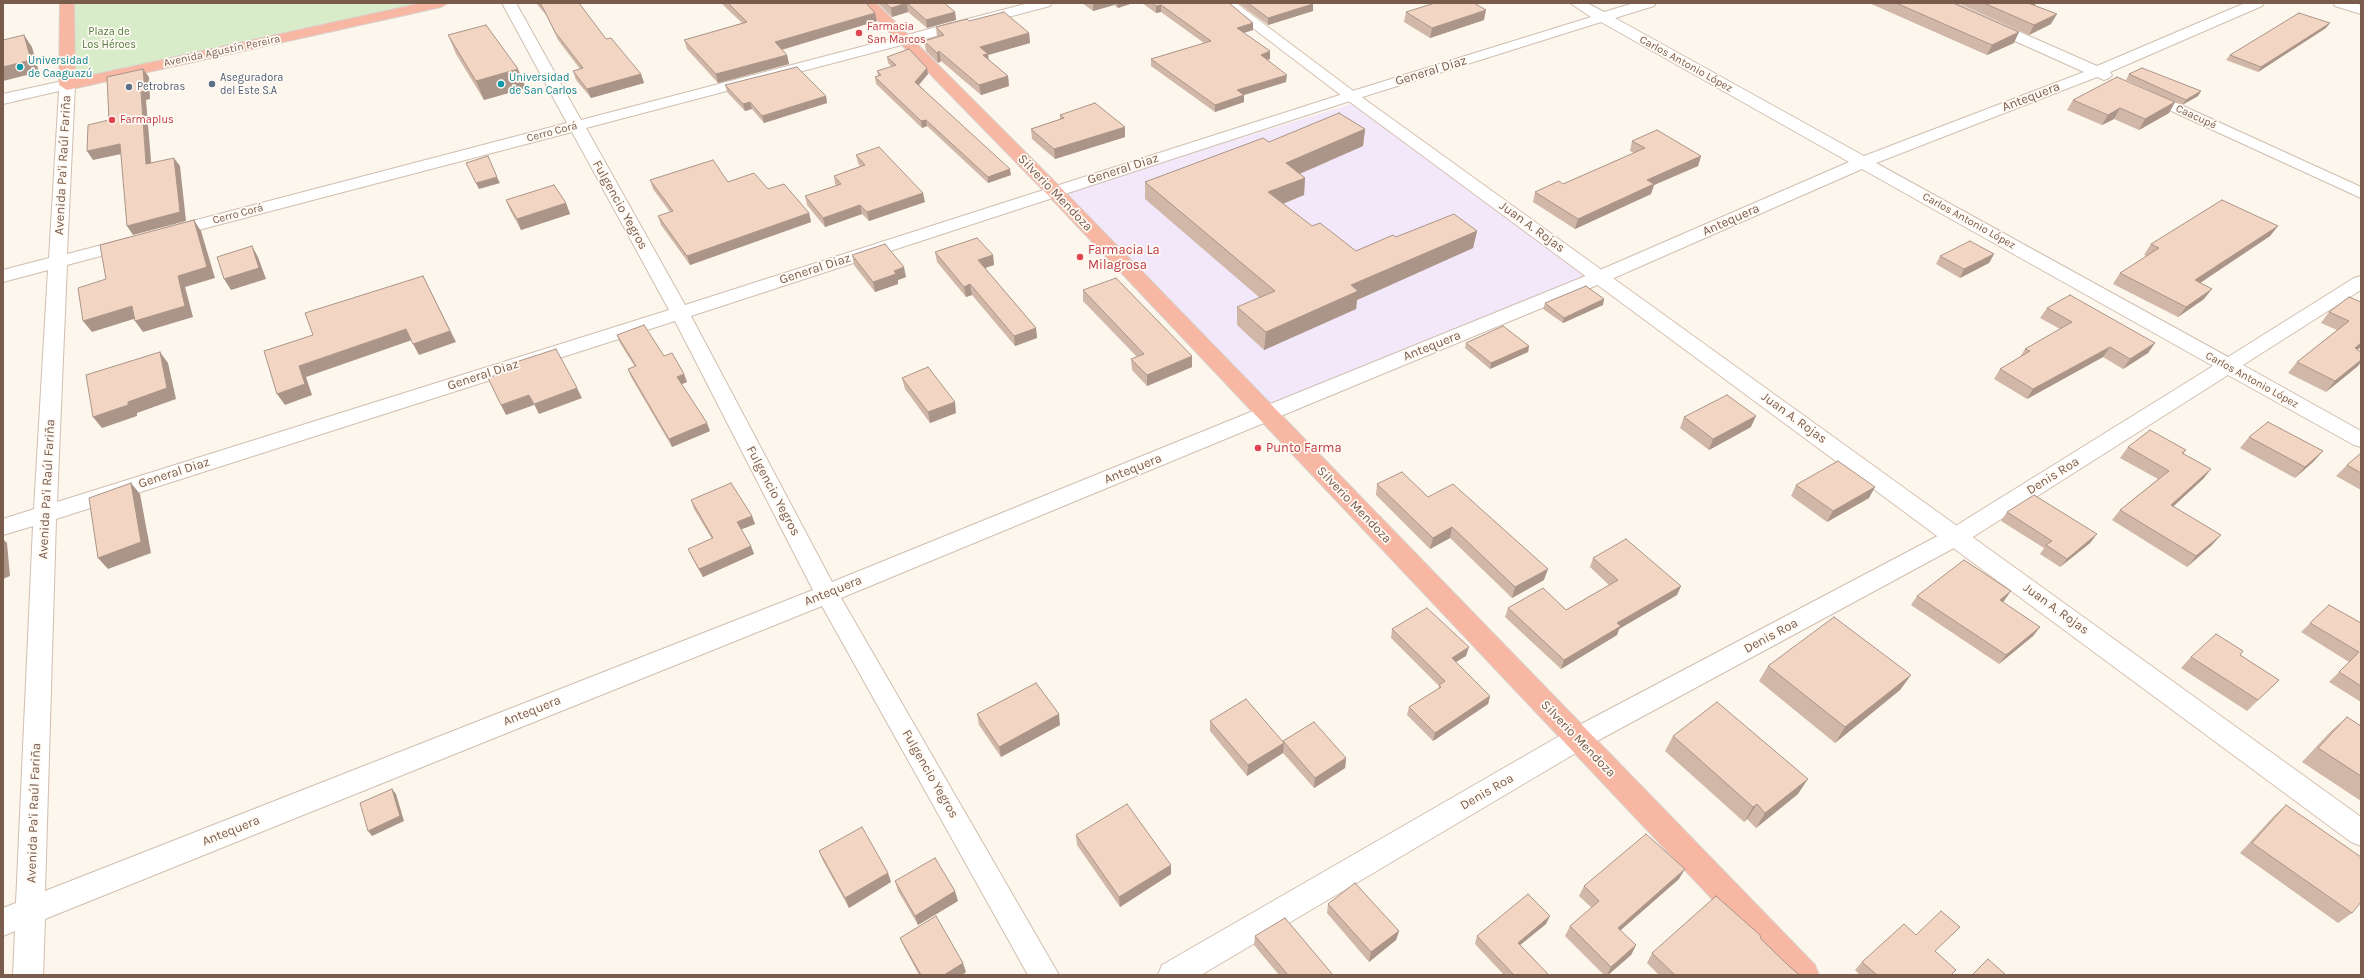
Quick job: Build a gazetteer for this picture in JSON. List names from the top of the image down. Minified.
{"streets":{"highway":["Avenida Agustín Pereira","Avenida Pa'i Raúl Fariña","Silverio Mendoza"],"street":["Carlos Antonio López","General Diaz","Antequera","Caacupé","Cerro Corá","Fulgencio Yegros","Juan A. Rojas","Denis Roa"]},"crossings":[["Avenida Agustín Pereira","Avenida Pa'i Raúl Fariña"],["Carlos Antonio López","General Diaz"],["Carlos Antonio López","Antequera"],["Carlos Antonio López","Denis Roa"],["General Diaz","Avenida Pa'i Raúl Fariña"],["General Diaz","Silverio Mendoza"],["General Diaz","Fulgencio Yegros"],["General Diaz","Juan A. Rojas"],["Antequera","Avenida Pa'i Raúl Fariña"],["Antequera","Silverio Mendoza"],["Antequera","Fulgencio Yegros"],["Antequera","Juan A. Rojas"],["Cerro Corá","Avenida Pa'i Raúl Fariña"],["Cerro Corá","Silverio Mendoza"],["Cerro Corá","Fulgencio Yegros"],["Silverio Mendoza","Denis Roa"],["Juan A. Rojas","Denis Roa"]],"parks":["Plaza de Los Héroes"],"places":["Farmacia San Marcos","Universidad de Caaguazú","Aseguradora del Este S.A","Universidad de San Carlos","Petrobras","Farmaplus","Farmacia La Milagrosa","Punto Farma"]}
